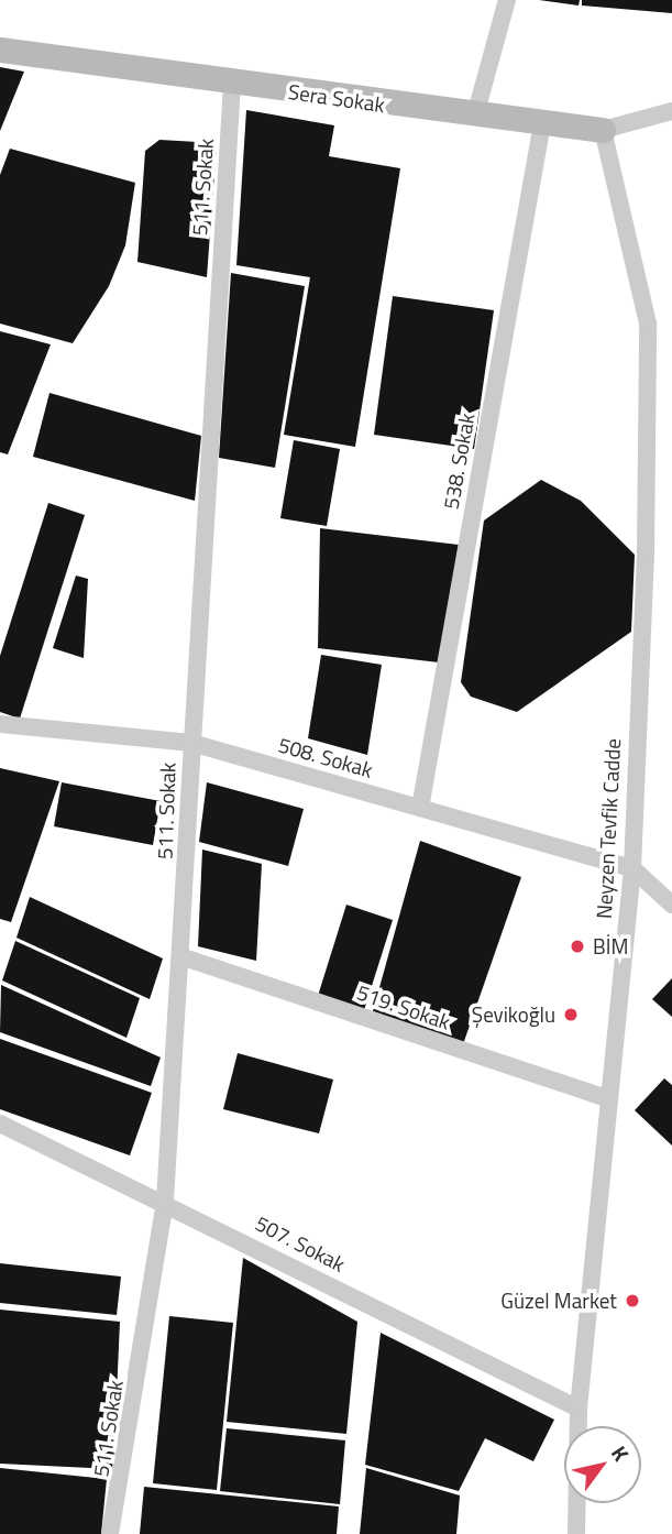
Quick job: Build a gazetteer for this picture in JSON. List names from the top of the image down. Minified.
{"streets":{"street":["Sera Sokak","511. Sokak","538. Sokak","508. Sokak","Neyzen Tevfik Cadde","519. Sokak","507. Sokak"]},"crossings":[["Sera Sokak","511. Sokak"],["Sera Sokak","538. Sokak"],["Sera Sokak","Neyzen Tevfik Cadde"],["511. Sokak","508. Sokak"],["511. Sokak","519. Sokak"],["511. Sokak","507. Sokak"],["538. Sokak","508. Sokak"],["508. Sokak","Neyzen Tevfik Cadde"],["Neyzen Tevfik Cadde","519. Sokak"],["Neyzen Tevfik Cadde","507. Sokak"]],"places":["BİM","Şevikoğlu","Güzel Market"],"north":"top right"}
